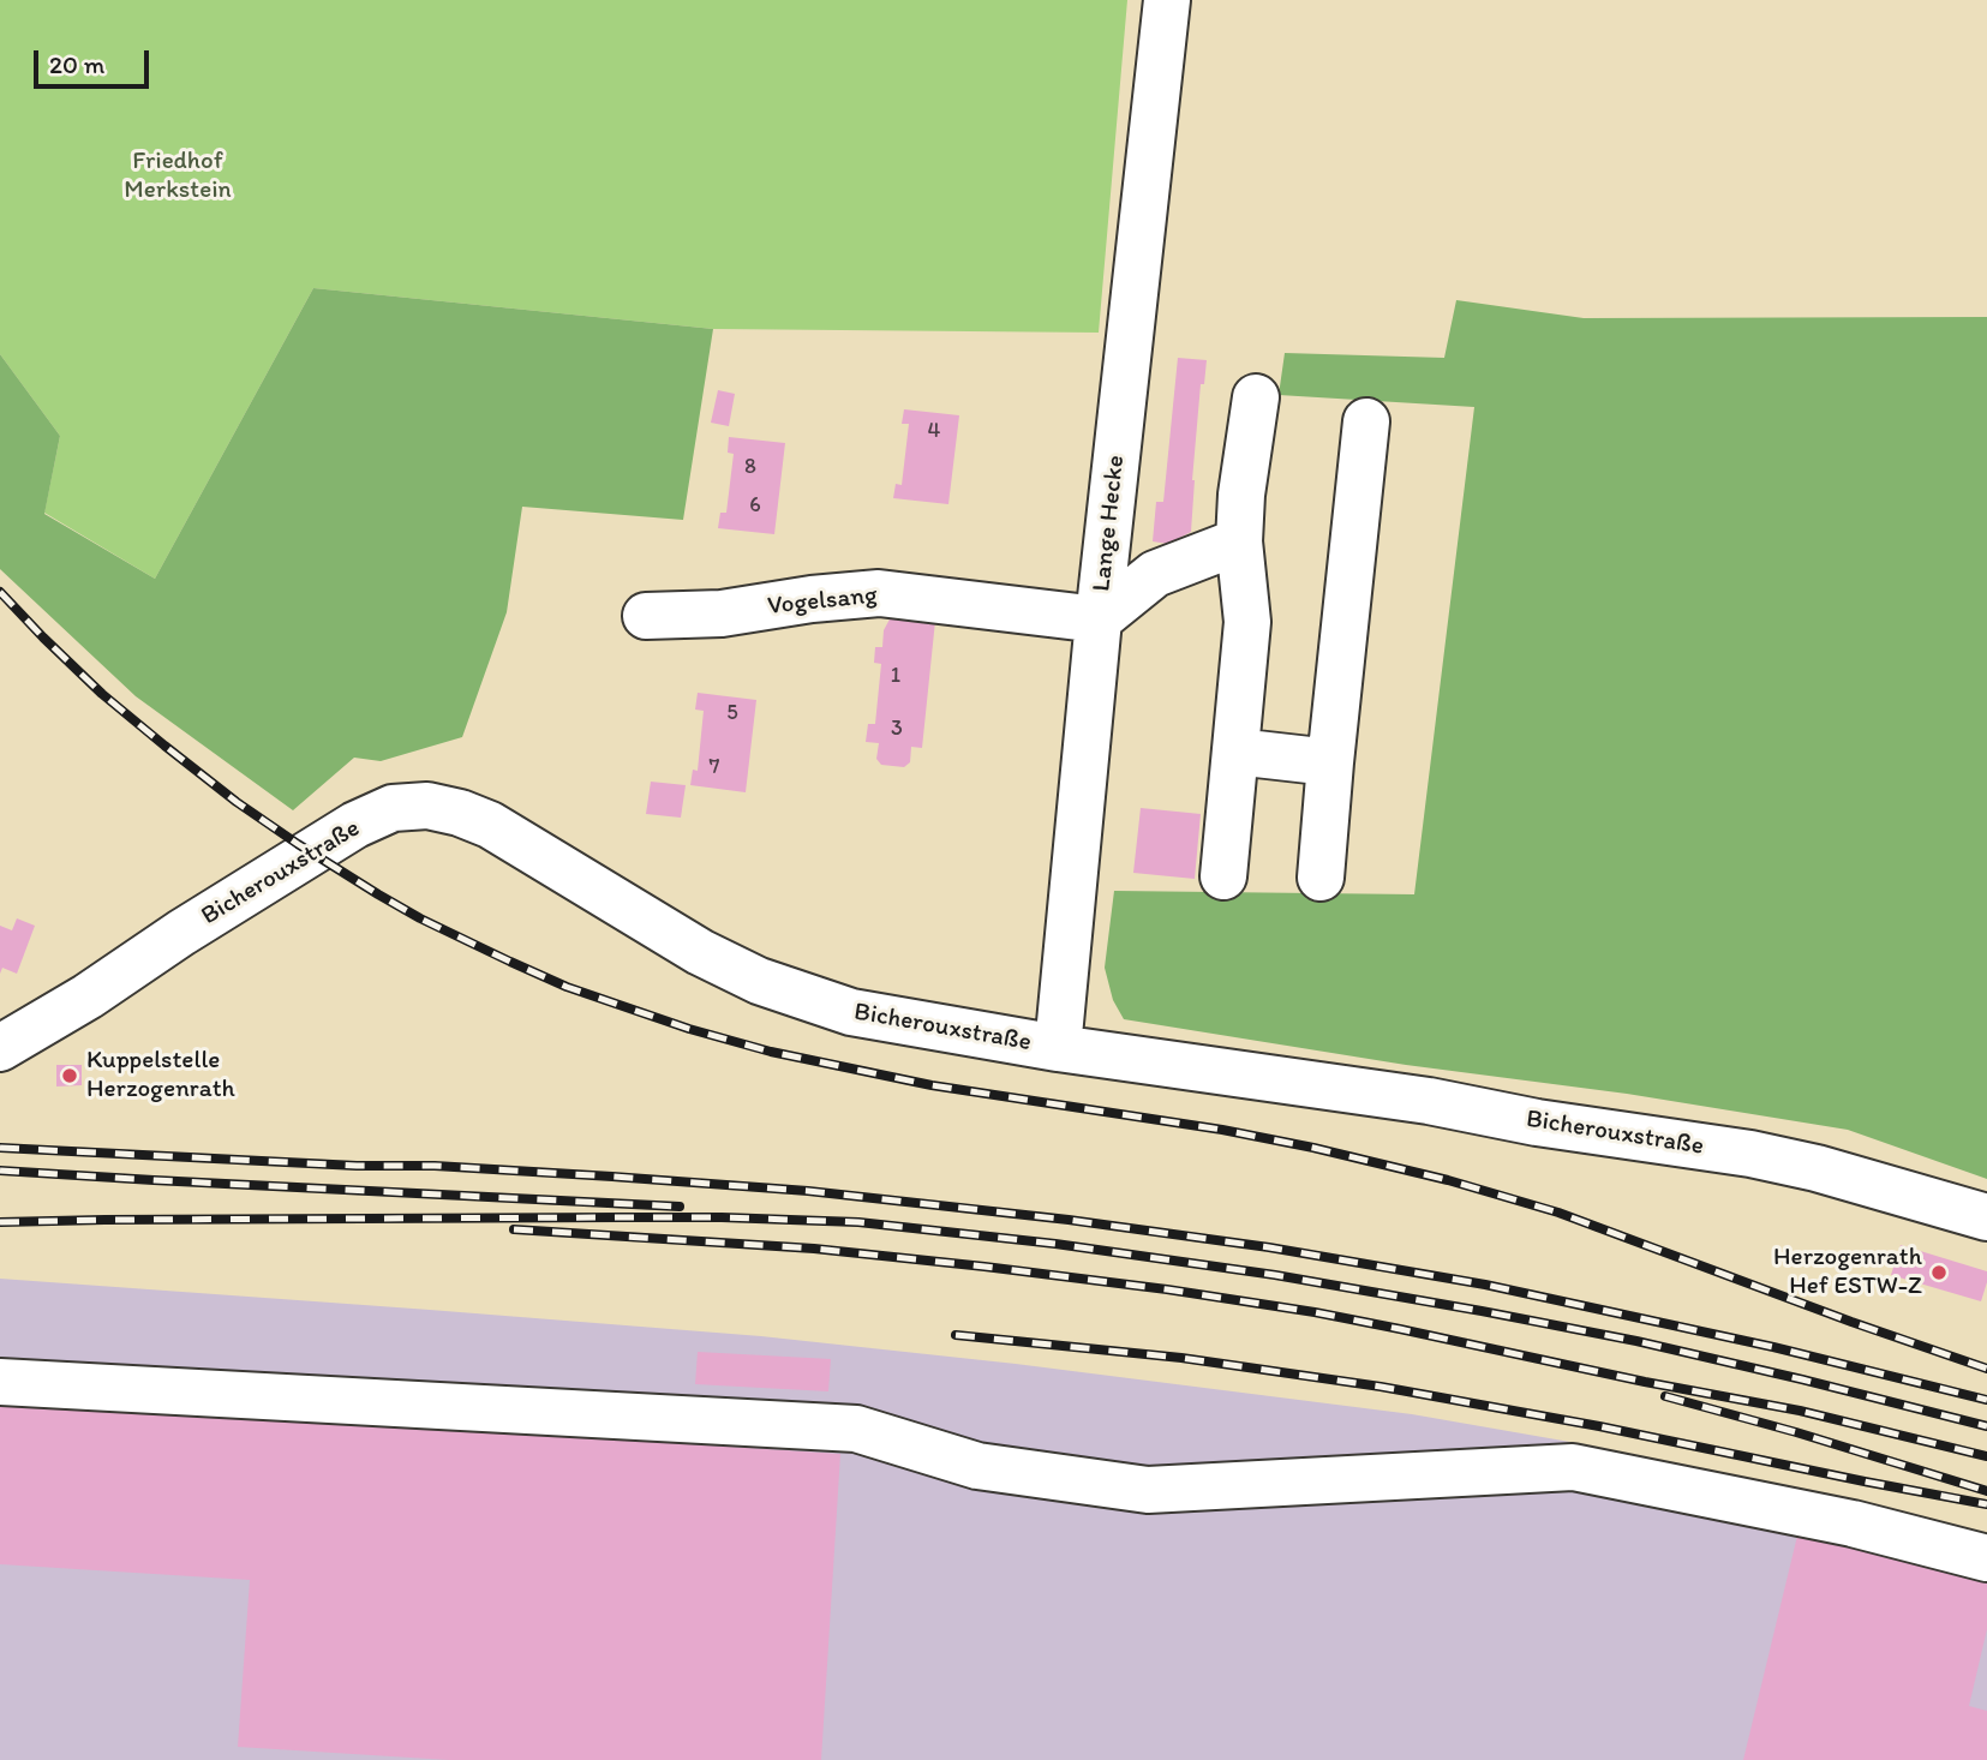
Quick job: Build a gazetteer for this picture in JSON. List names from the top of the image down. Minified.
{"streets":{"street":["Lange Hecke","Vogelsang","Bicherouxstraße"]},"crossings":[["Lange Hecke","Vogelsang"],["Lange Hecke","Bicherouxstraße"]],"parks":["Friedhof Merkstein"],"places":["Kuppelstelle Herzogenrath","Herzogenrath Hef ESTW-Z"],"house_numbers":["4","8","6","1","5","3","7"],"scale_bar":"20 m"}
